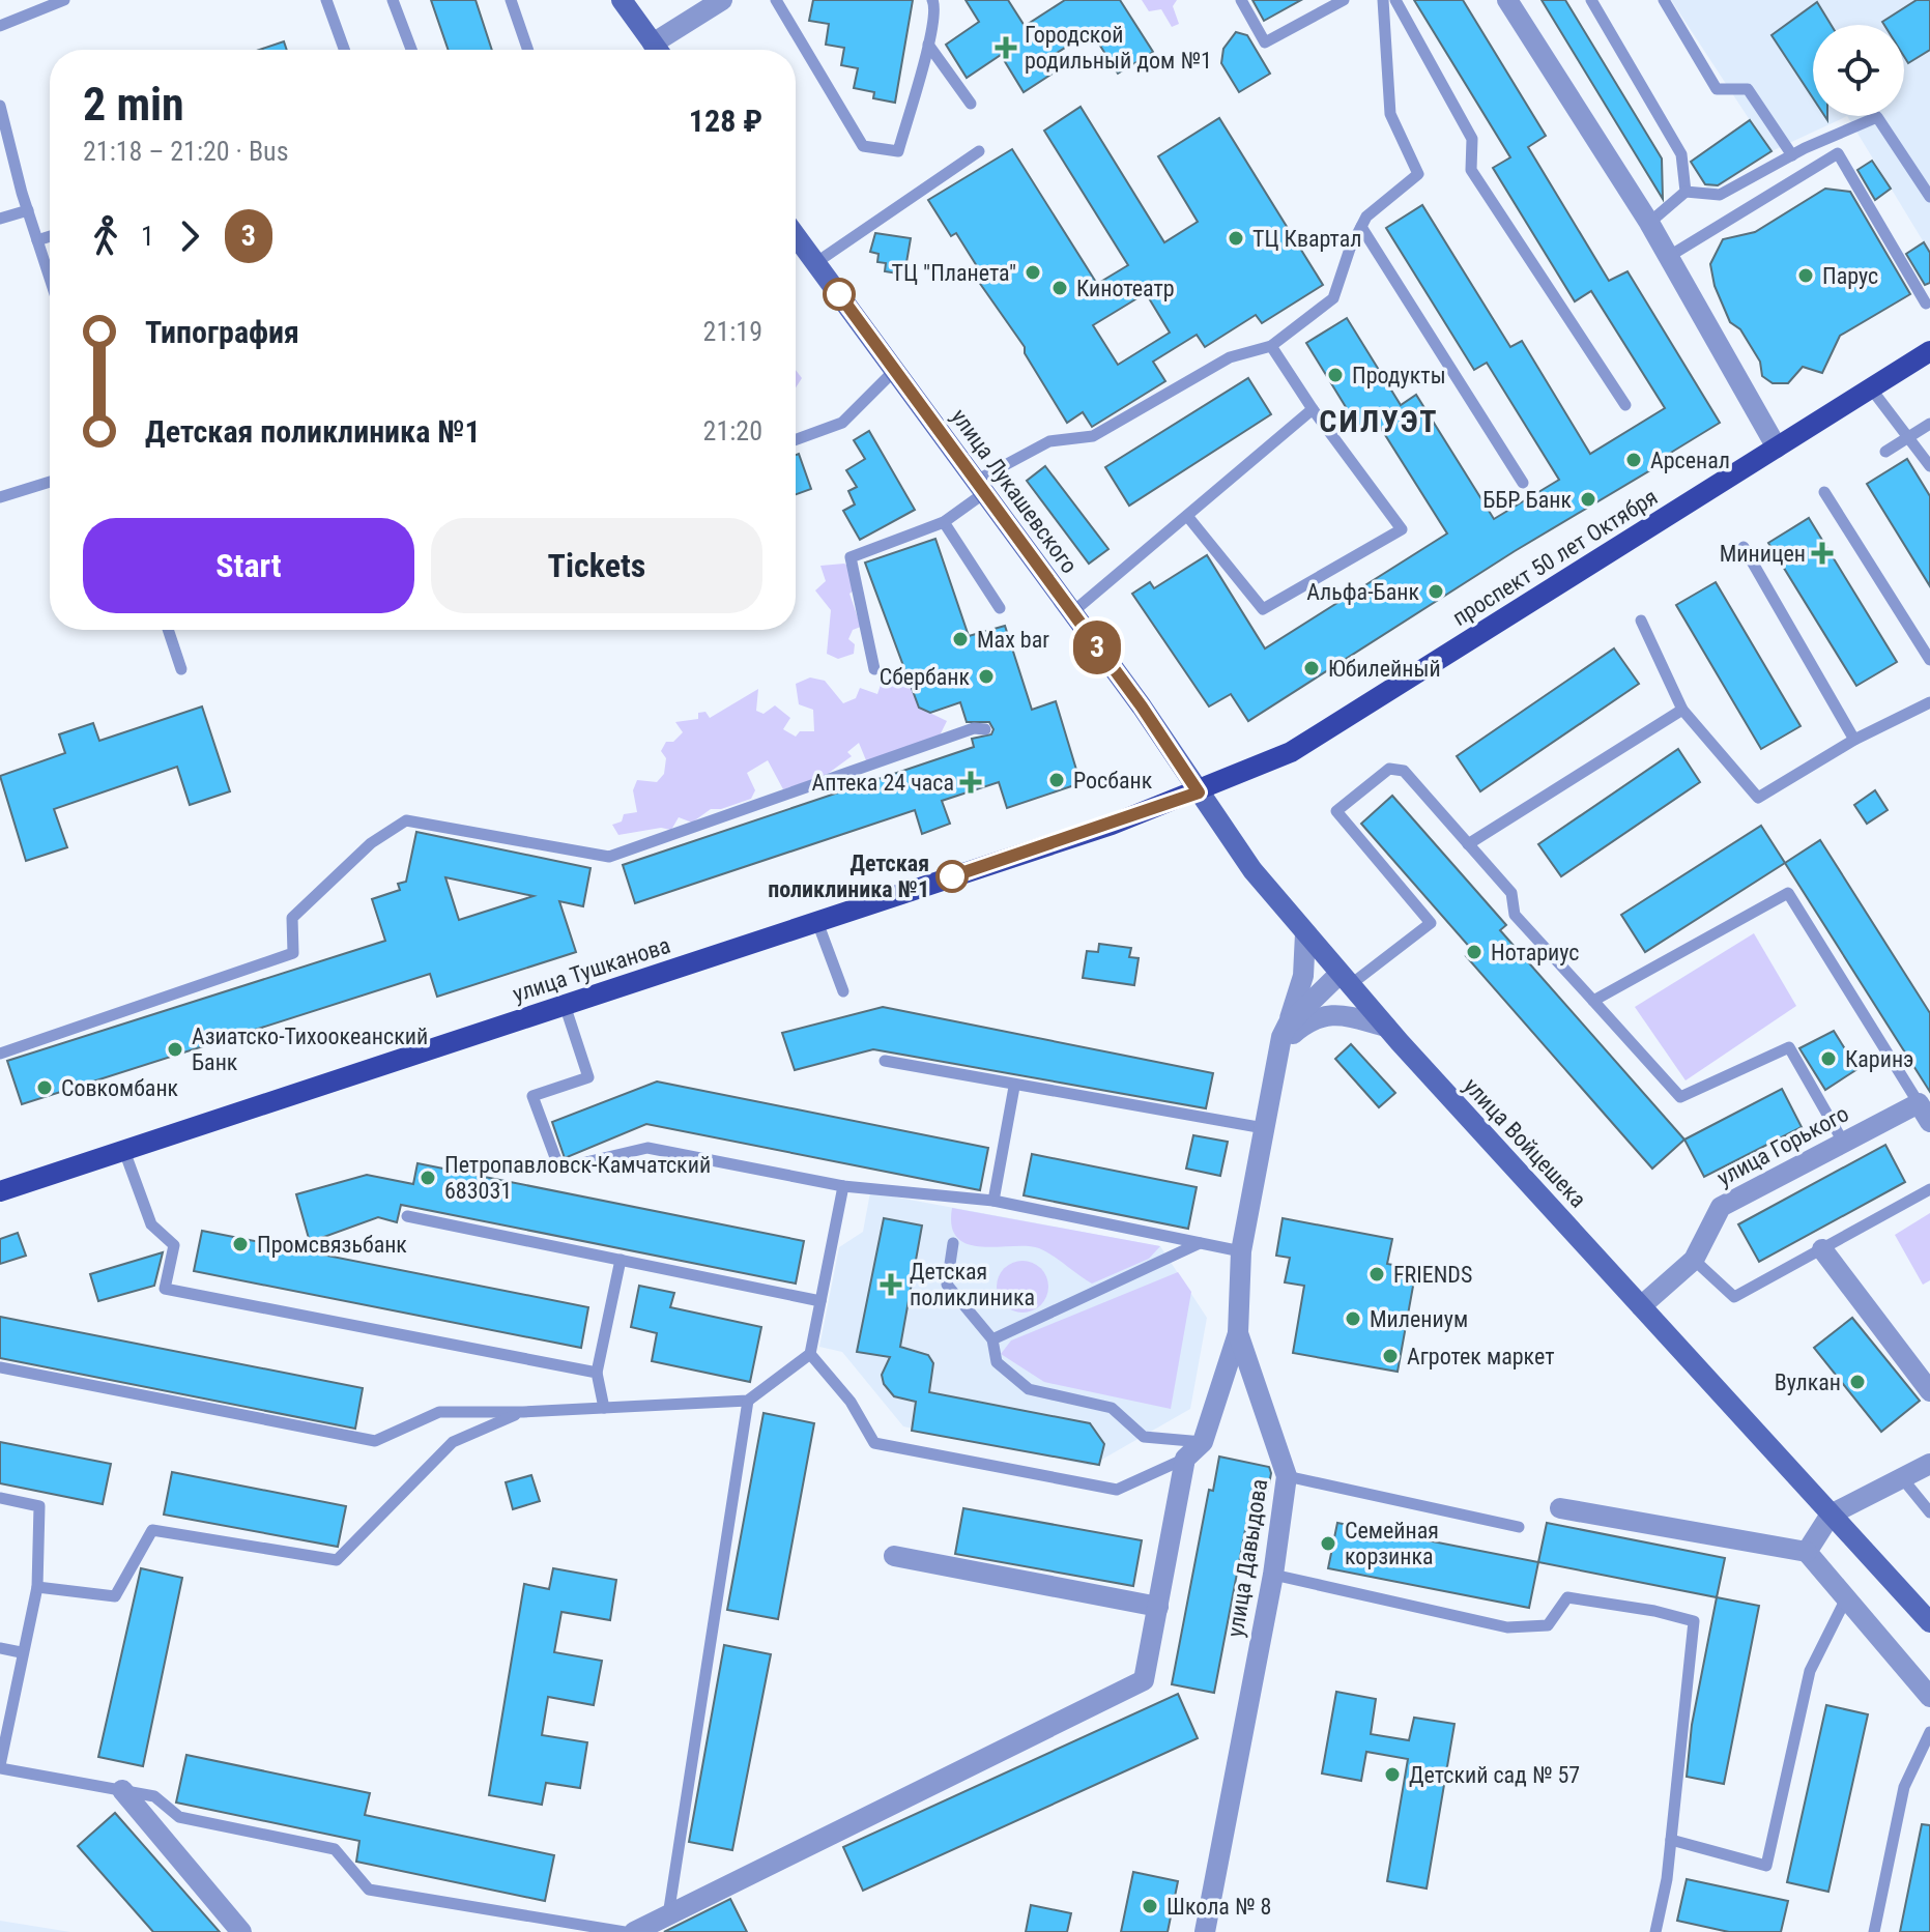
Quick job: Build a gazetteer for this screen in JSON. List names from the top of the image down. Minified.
{"streets":{"main road":["улица Лукашевского","проспект 50 лет Октября","улица Тушканова","улица Войцешека"],"street":["улица Горького","улица Давыдова"]},"crossings":[["улица Лукашевского","проспект 50 лет Октября"],["улица Лукашевского","улица Тушканова"],["улица Лукашевского","улица Войцешека"],["проспект 50 лет Октября","улица Тушканова"],["проспект 50 лет Октября","улица Войцешека"],["улица Тушканова","улица Войцешека"],["улица Войцешека","улица Горького"],["улица Войцешека","улица Давыдова"]],"districts":["СИЛУЭТ"],"places":{"health":["Городской родильный дом №1","Миницен","Аптека 24 часа","Детская поликлиника"],"other":["ТЦ Квартал","ТЦ \"Планета\"","Парус","Кинотеатр","Продукты","Арсенал","ББР Банк","Альфа-Банк","Max bar","Юбилейный","Сбербанк","Росбанк","Детская поликлиника №1","Нотариус","Азиатско-Тихоокеанский Банк","Каринэ","Совкомбанк","Петропавловск-Камчатский 683031","Промсвязьбанк","FRIENDS","Милениум","Агротек маркет","Вулкан","Семейная корзинка","Детский сад № 57","Школа № 8"]},"lines":["bus line 3"],"page":{"on_map":"3","heading":["2 min","21:18 – 21:20 · Bus","128 ₽"],"legs":["1","3"],"list":[{"name":"Типография","value":"21:19"},{"name":"Детская поликлиника №1","value":"21:20"}],"buttons":["Start","Tickets"]}}
